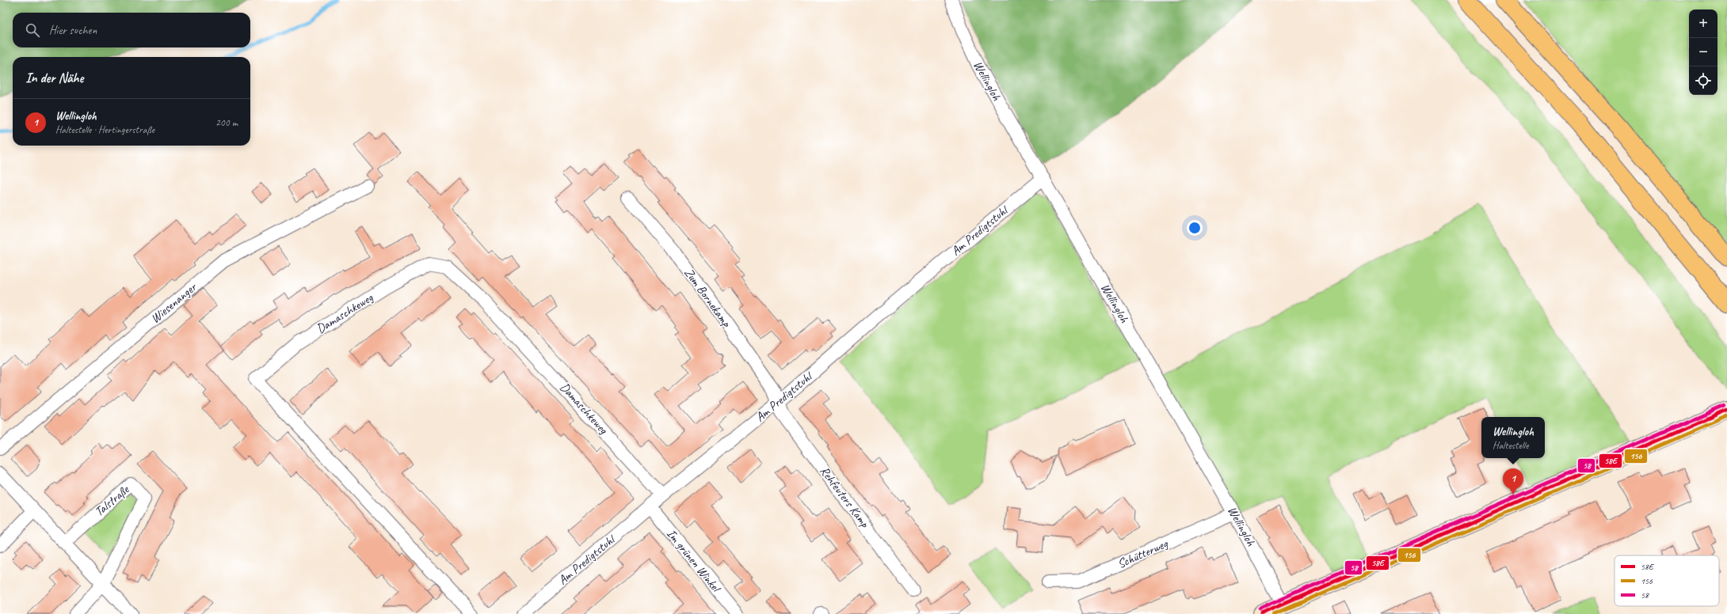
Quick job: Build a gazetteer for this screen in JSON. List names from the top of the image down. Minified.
{"streets":{"street":["Wellingloh","Am Predigtstuhl","Zum Bornekamp","Wiesenanger","Damaschkeweg","Rehfeuters Kamp","Talstraße","Schütterweg","Im grünen Winkel"]},"crossings":[["Wellingloh","Am Predigtstuhl"],["Wellingloh","Schütterweg"],["Am Predigtstuhl","Zum Bornekamp"],["Am Predigtstuhl","Damaschkeweg"],["Am Predigtstuhl","Rehfeuters Kamp"],["Am Predigtstuhl","Im grünen Winkel"],["Zum Bornekamp","Rehfeuters Kamp"]],"lines":["transit line 58","transit line 58E","transit line 156"],"legend":["58E","156","58"],"page":{"map_buttons":["+","−"],"search":"Hier suchen","heading":"In der Nähe","list":[{"mark":"1","name":"Wellingloh","note":"Haltestelle · Hertingerstraße","value":"200 m"}],"popup":["Wellingloh","Haltestelle"],"pins":"1"}}
